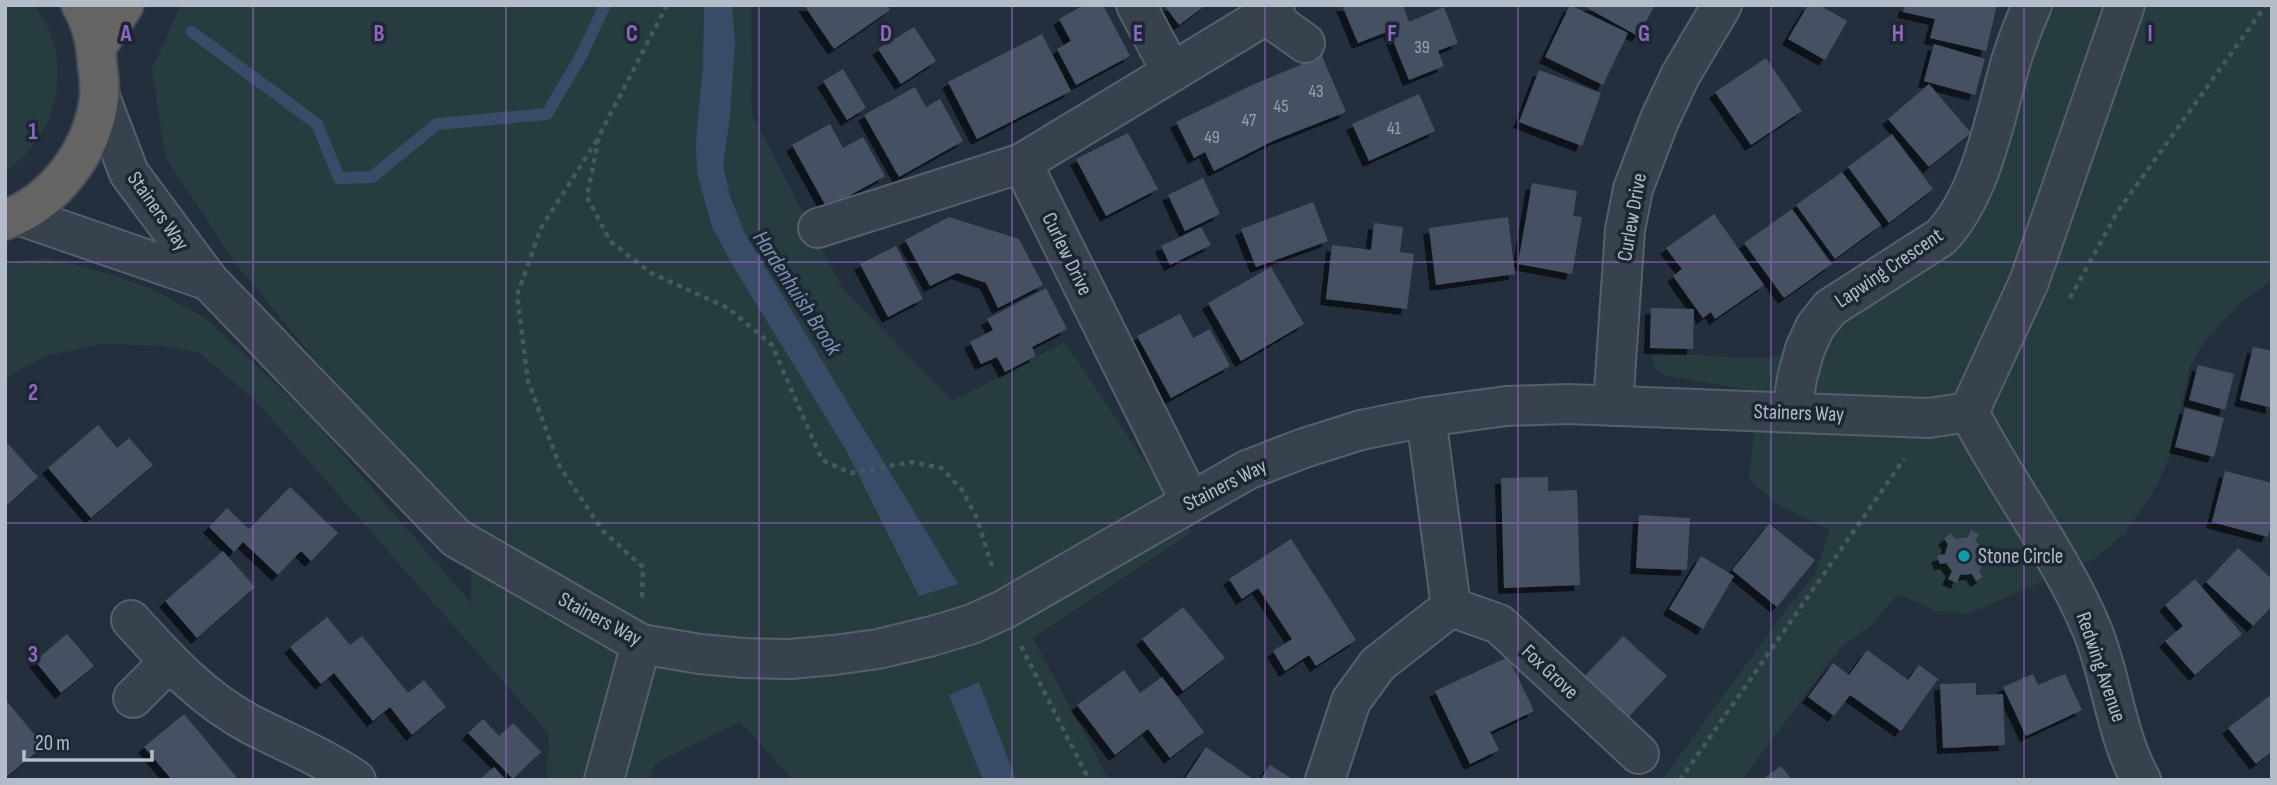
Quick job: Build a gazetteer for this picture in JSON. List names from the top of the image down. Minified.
{"streets":{"street":["Stainers Way","Curlew Drive","Lapwing Crescent","Redwing Avenue","Fox Grove"]},"crossings":[["Stainers Way","Curlew Drive"],["Stainers Way","Lapwing Crescent"],["Stainers Way","Redwing Avenue"]],"water":["Hardenhuish Brook"],"places":["Stone Circle"],"house_numbers":["39","43","45","47","41","49"],"scale_bar":"20 m","grid":{"columns":["A","B","C","D","E","F","G","H","I"],"rows":["1","2","3"]}}
